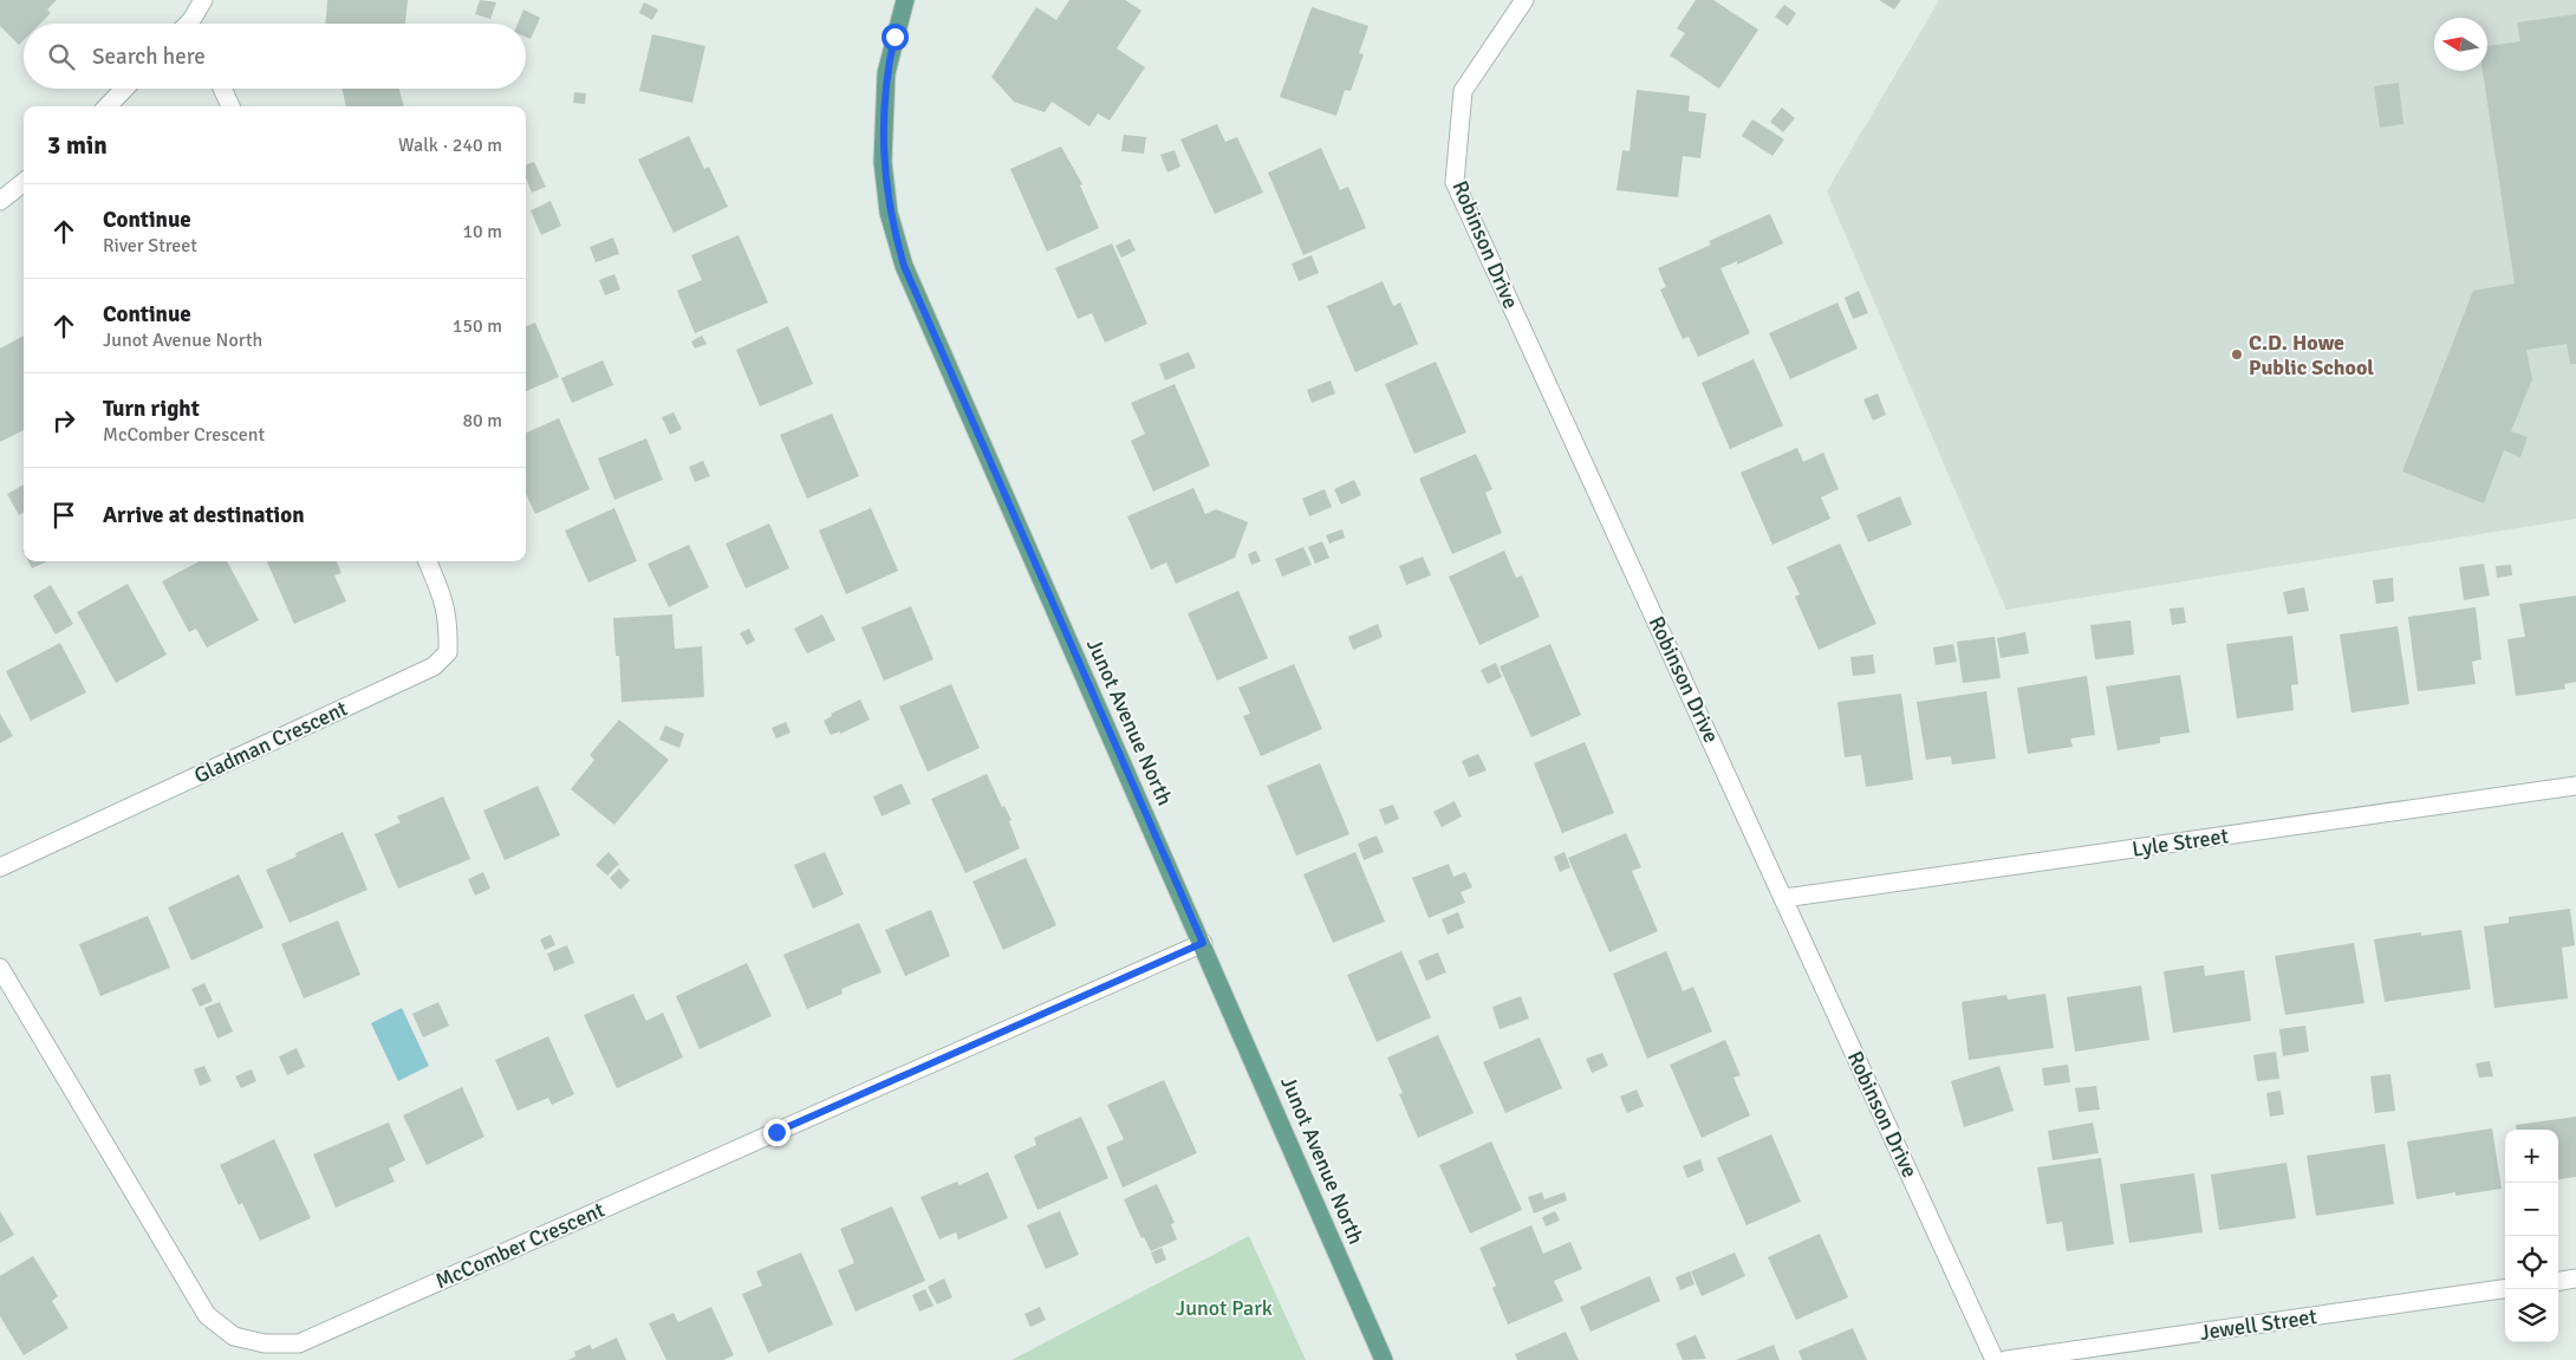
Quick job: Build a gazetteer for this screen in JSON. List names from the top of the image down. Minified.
{"streets":{"main road":["Junot Avenue North"],"street":["Robinson Drive","Gladman Crescent","Lyle Street","McComber Crescent","Jewell Street"]},"crossings":[["Robinson Drive","Lyle Street"],["Junot Avenue North","McComber Crescent"]],"parks":["Junot Park"],"places":["C.D. Howe Public School"],"north":"left","page":{"search":"Search here","heading":["3 min","Walk · 240 m"],"list":[["Continue","River Street","10 m"],["Continue","Junot Avenue North","150 m"],["Turn right","McComber Crescent","80 m"],"Arrive at destination"],"map_buttons":["+","−"]}}
